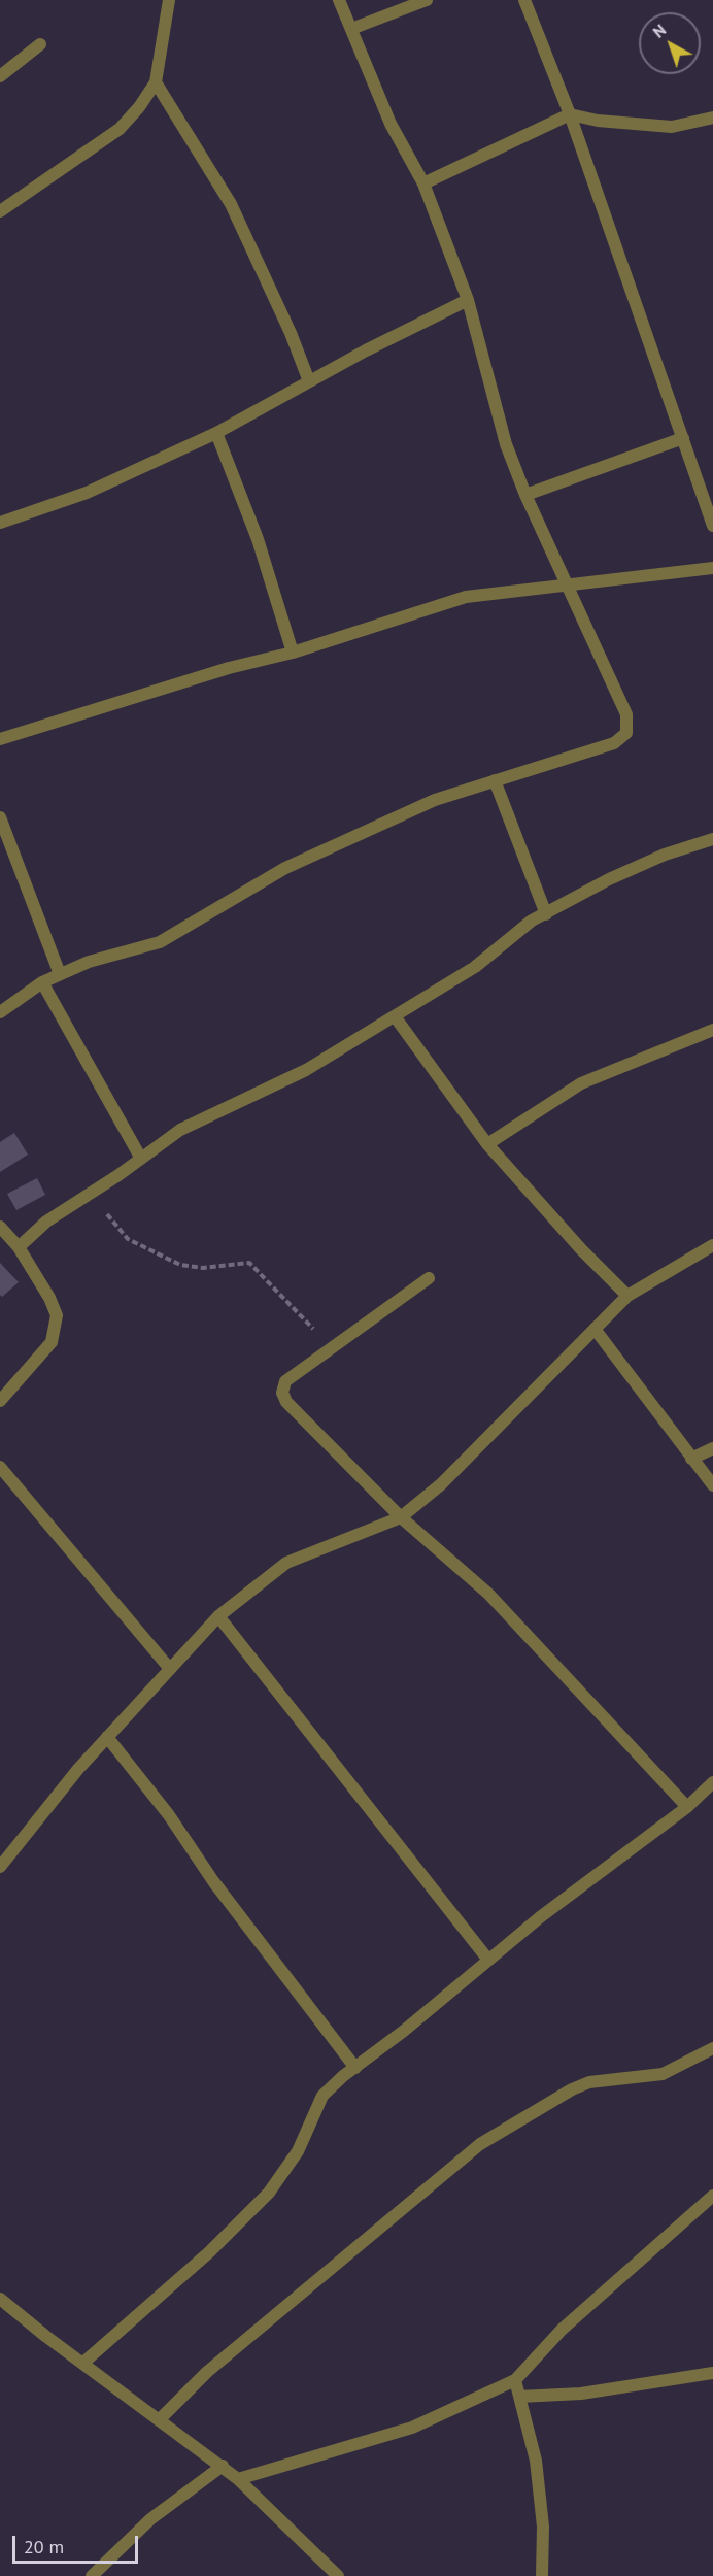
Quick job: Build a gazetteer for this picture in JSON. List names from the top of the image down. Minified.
{"scale_bar":"20 m","north":"top left"}
